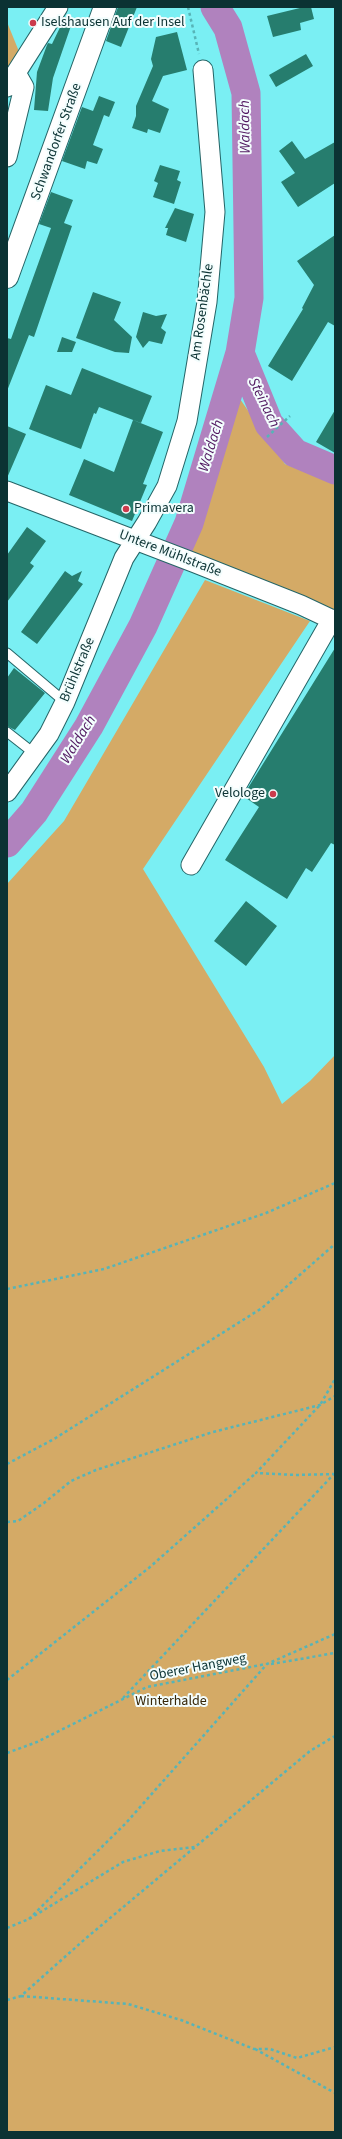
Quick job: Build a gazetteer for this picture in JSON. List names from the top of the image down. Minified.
{"streets":{"main road":["Schwandorfer Straße"],"street":["Am Rosenbächle","Untere Mühlstraße","Brühlstraße"],"path":["Oberer Hangweg"]},"crossings":[["Am Rosenbächle","Untere Mühlstraße"],["Am Rosenbächle","Brühlstraße"],["Untere Mühlstraße","Brühlstraße"]],"water":["Waldach","Steinach"],"parks":["Winterhalde"],"places":["Iselshausen Auf der Insel","Primavera","Velologe"]}
